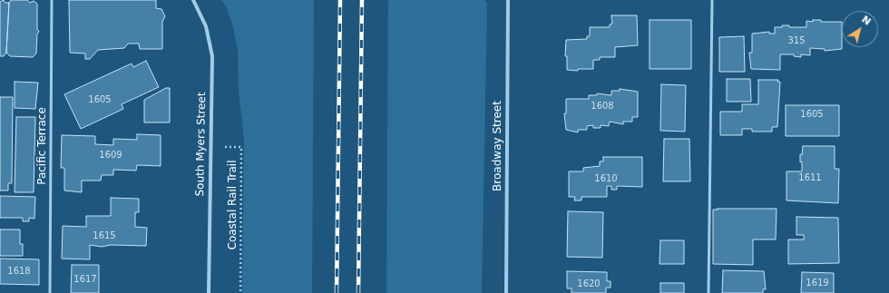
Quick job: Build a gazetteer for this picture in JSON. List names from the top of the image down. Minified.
{"streets":{"street":["South Myers Street","Broadway Street"],"lane":["Pacific Terrace"],"path":["Coastal Rail Trail"]},"crossings":[["South Myers Street","Coastal Rail Trail"]],"house_numbers":["315","1605","1608","1605","1609","1611","1610","1615","1618","1617","1619","1620"],"north":"top right"}
